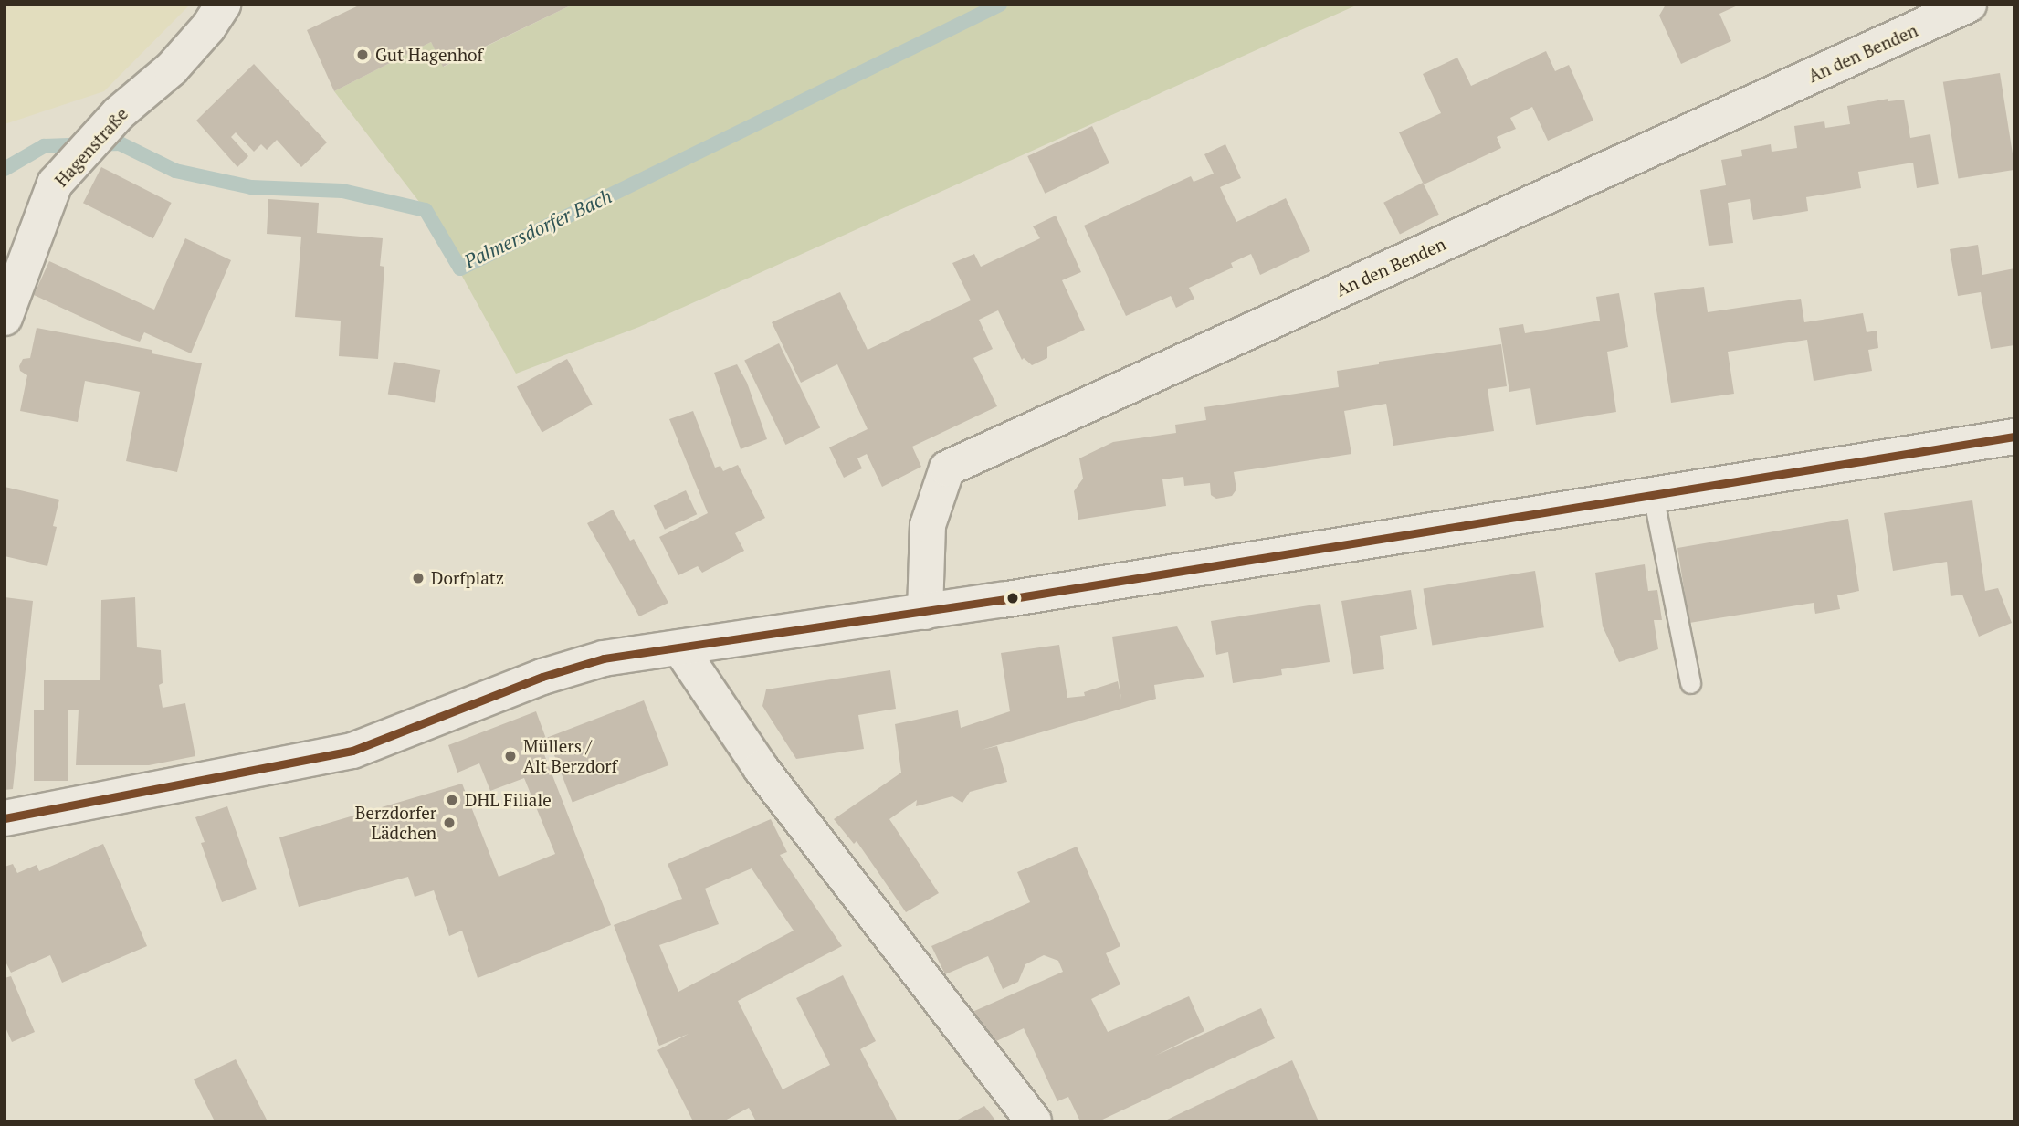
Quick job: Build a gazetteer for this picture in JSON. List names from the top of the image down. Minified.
{"streets":{"street":["An den Benden","Hagenstraße"]},"water":["Palmersdorfer Bach"],"places":["Gut Hagenhof","Dorfplatz","Müllers / Alt Berzdorf","DHL Filiale","Berzdorfer Lädchen"]}
